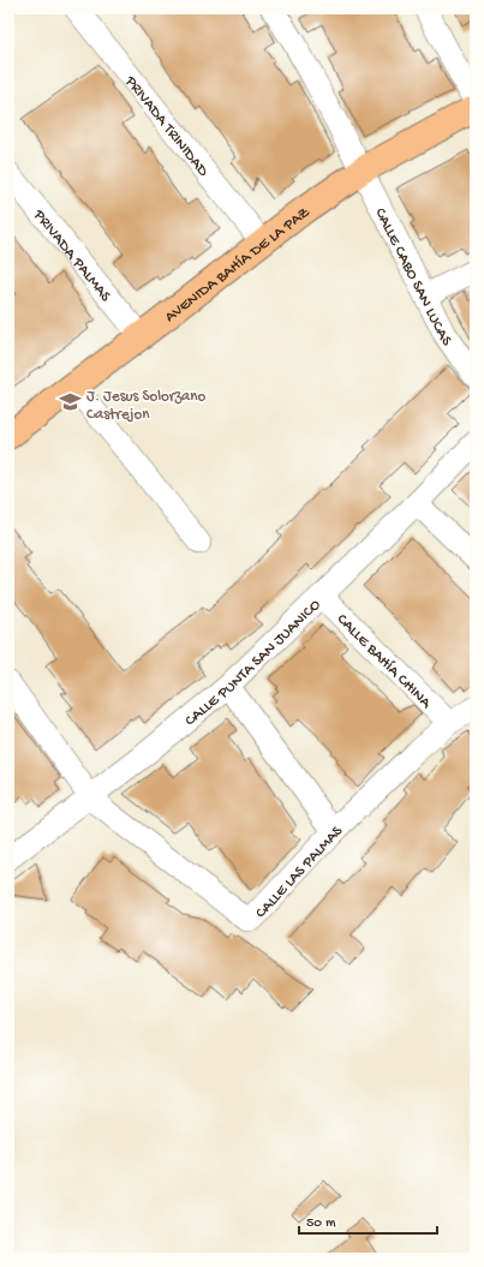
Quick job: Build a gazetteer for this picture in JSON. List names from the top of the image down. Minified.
{"streets":{"main road":["AVENIDA BAHÍA DE LA PAZ"],"street":["PRIVADA TRINIDAD","PRIVADA PALMAS","CALLE CABO SAN LUCAS","CALLE BAHÍA CHINA","CALLE PUNTA SAN JUANICO","CALLE LAS PALMAS"]},"crossings":[["PRIVADA TRINIDAD","AVENIDA BAHÍA DE LA PAZ"],["PRIVADA PALMAS","AVENIDA BAHÍA DE LA PAZ"],["AVENIDA BAHÍA DE LA PAZ","CALLE CABO SAN LUCAS"],["CALLE BAHÍA CHINA","CALLE PUNTA SAN JUANICO"],["CALLE BAHÍA CHINA","CALLE LAS PALMAS"],["CALLE PUNTA SAN JUANICO","CALLE LAS PALMAS"]],"places":{"school or university":["J. Jesus Solorzano Castrejon"]},"scale_bar":"50 m"}
